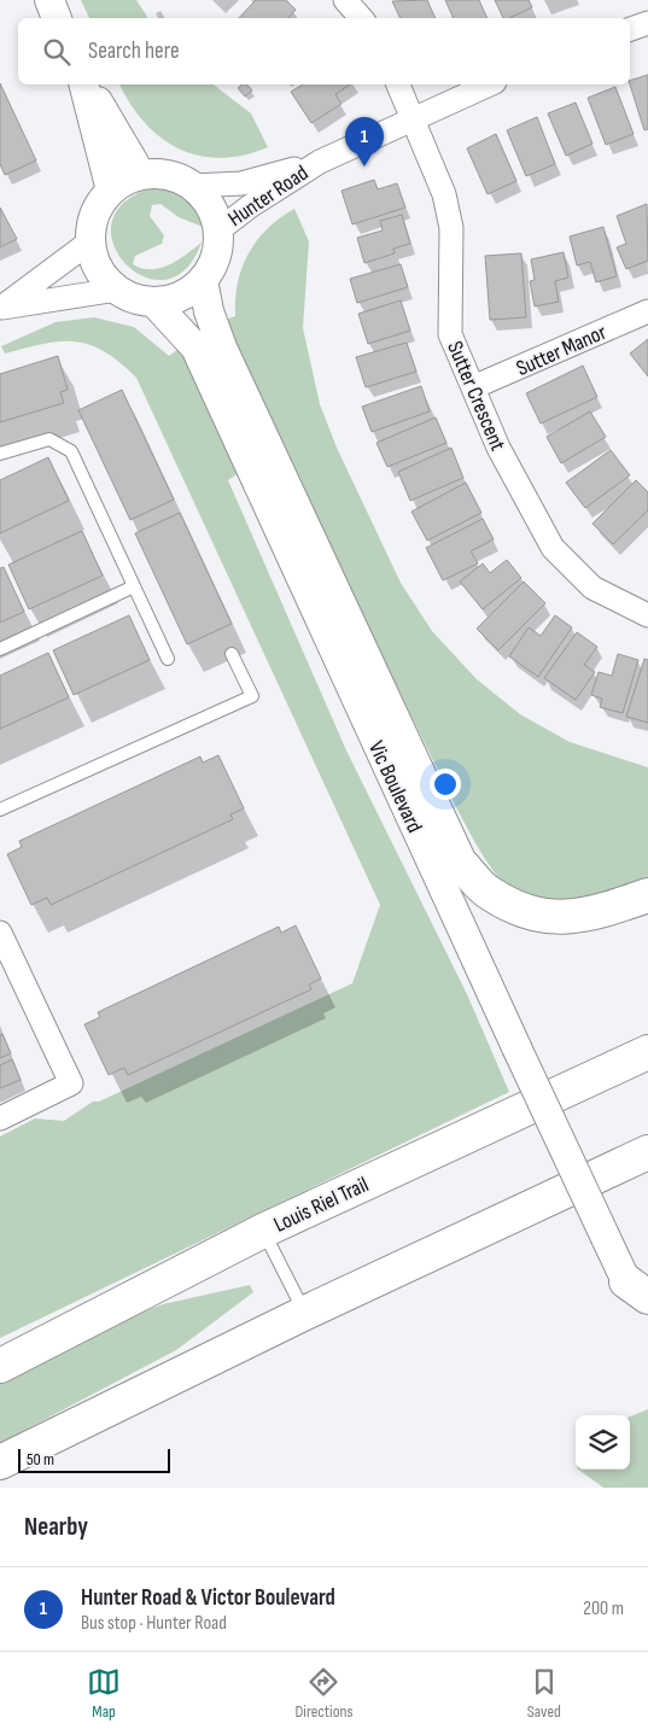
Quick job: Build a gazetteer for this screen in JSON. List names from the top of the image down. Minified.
{"streets":{"highway":["Louis Riel Trail"],"street":["Hunter Road","Sutter Manor","Sutter Crescent","Vic Boulevard"]},"crossings":[["Hunter Road","Sutter Crescent"],["Hunter Road","Vic Boulevard"],["Sutter Manor","Sutter Crescent"]],"scale_bar":"50 m","page":{"search":"Search here","pins":"1","scale":"50 m","heading":"Nearby","list":[{"mark":"1","name":"Hunter Road & Victor Boulevard","note":"Bus stop · Hunter Road","value":"200 m"}],"nav":["Map","Directions","Saved"]}}
